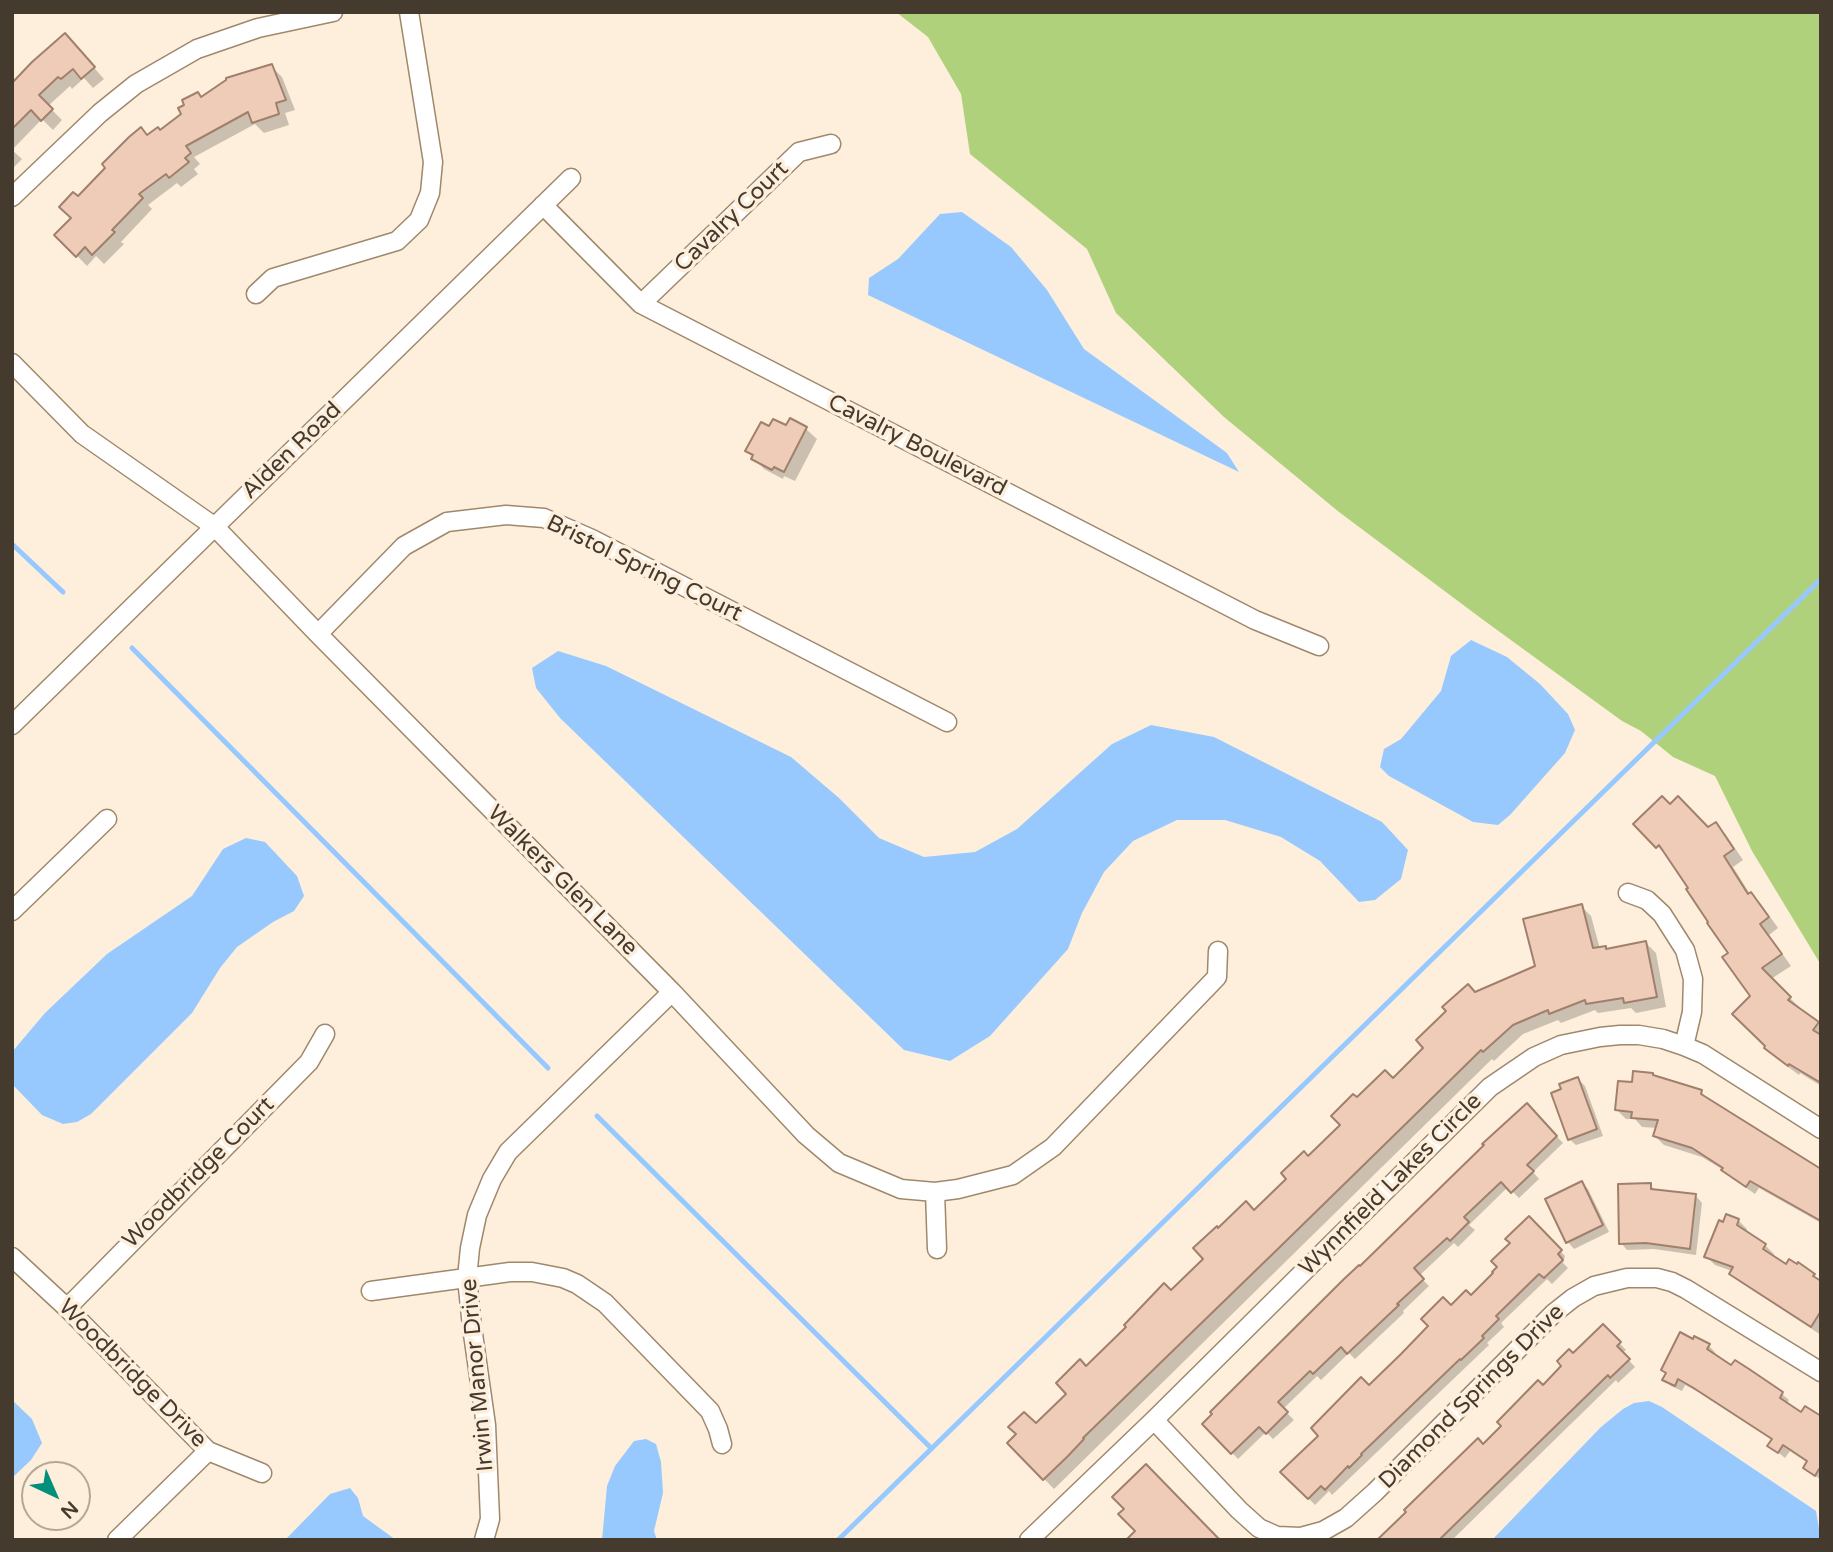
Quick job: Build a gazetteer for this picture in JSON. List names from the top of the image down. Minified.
{"streets":{"street":["Cavalry Court","Cavalry Boulevard","Alden Road","Bristol Spring Court","Walkers Glen Lane","Woodbridge Court","Wynnfield Lakes Circle","Woodbridge Drive","Irwin Manor Drive","Diamond Springs Drive"]},"crossings":[["Cavalry Court","Cavalry Boulevard"],["Cavalry Boulevard","Alden Road"],["Alden Road","Walkers Glen Lane"],["Bristol Spring Court","Walkers Glen Lane"],["Walkers Glen Lane","Irwin Manor Drive"],["Woodbridge Court","Woodbridge Drive"],["Wynnfield Lakes Circle","Diamond Springs Drive"]],"north":"bottom right"}
